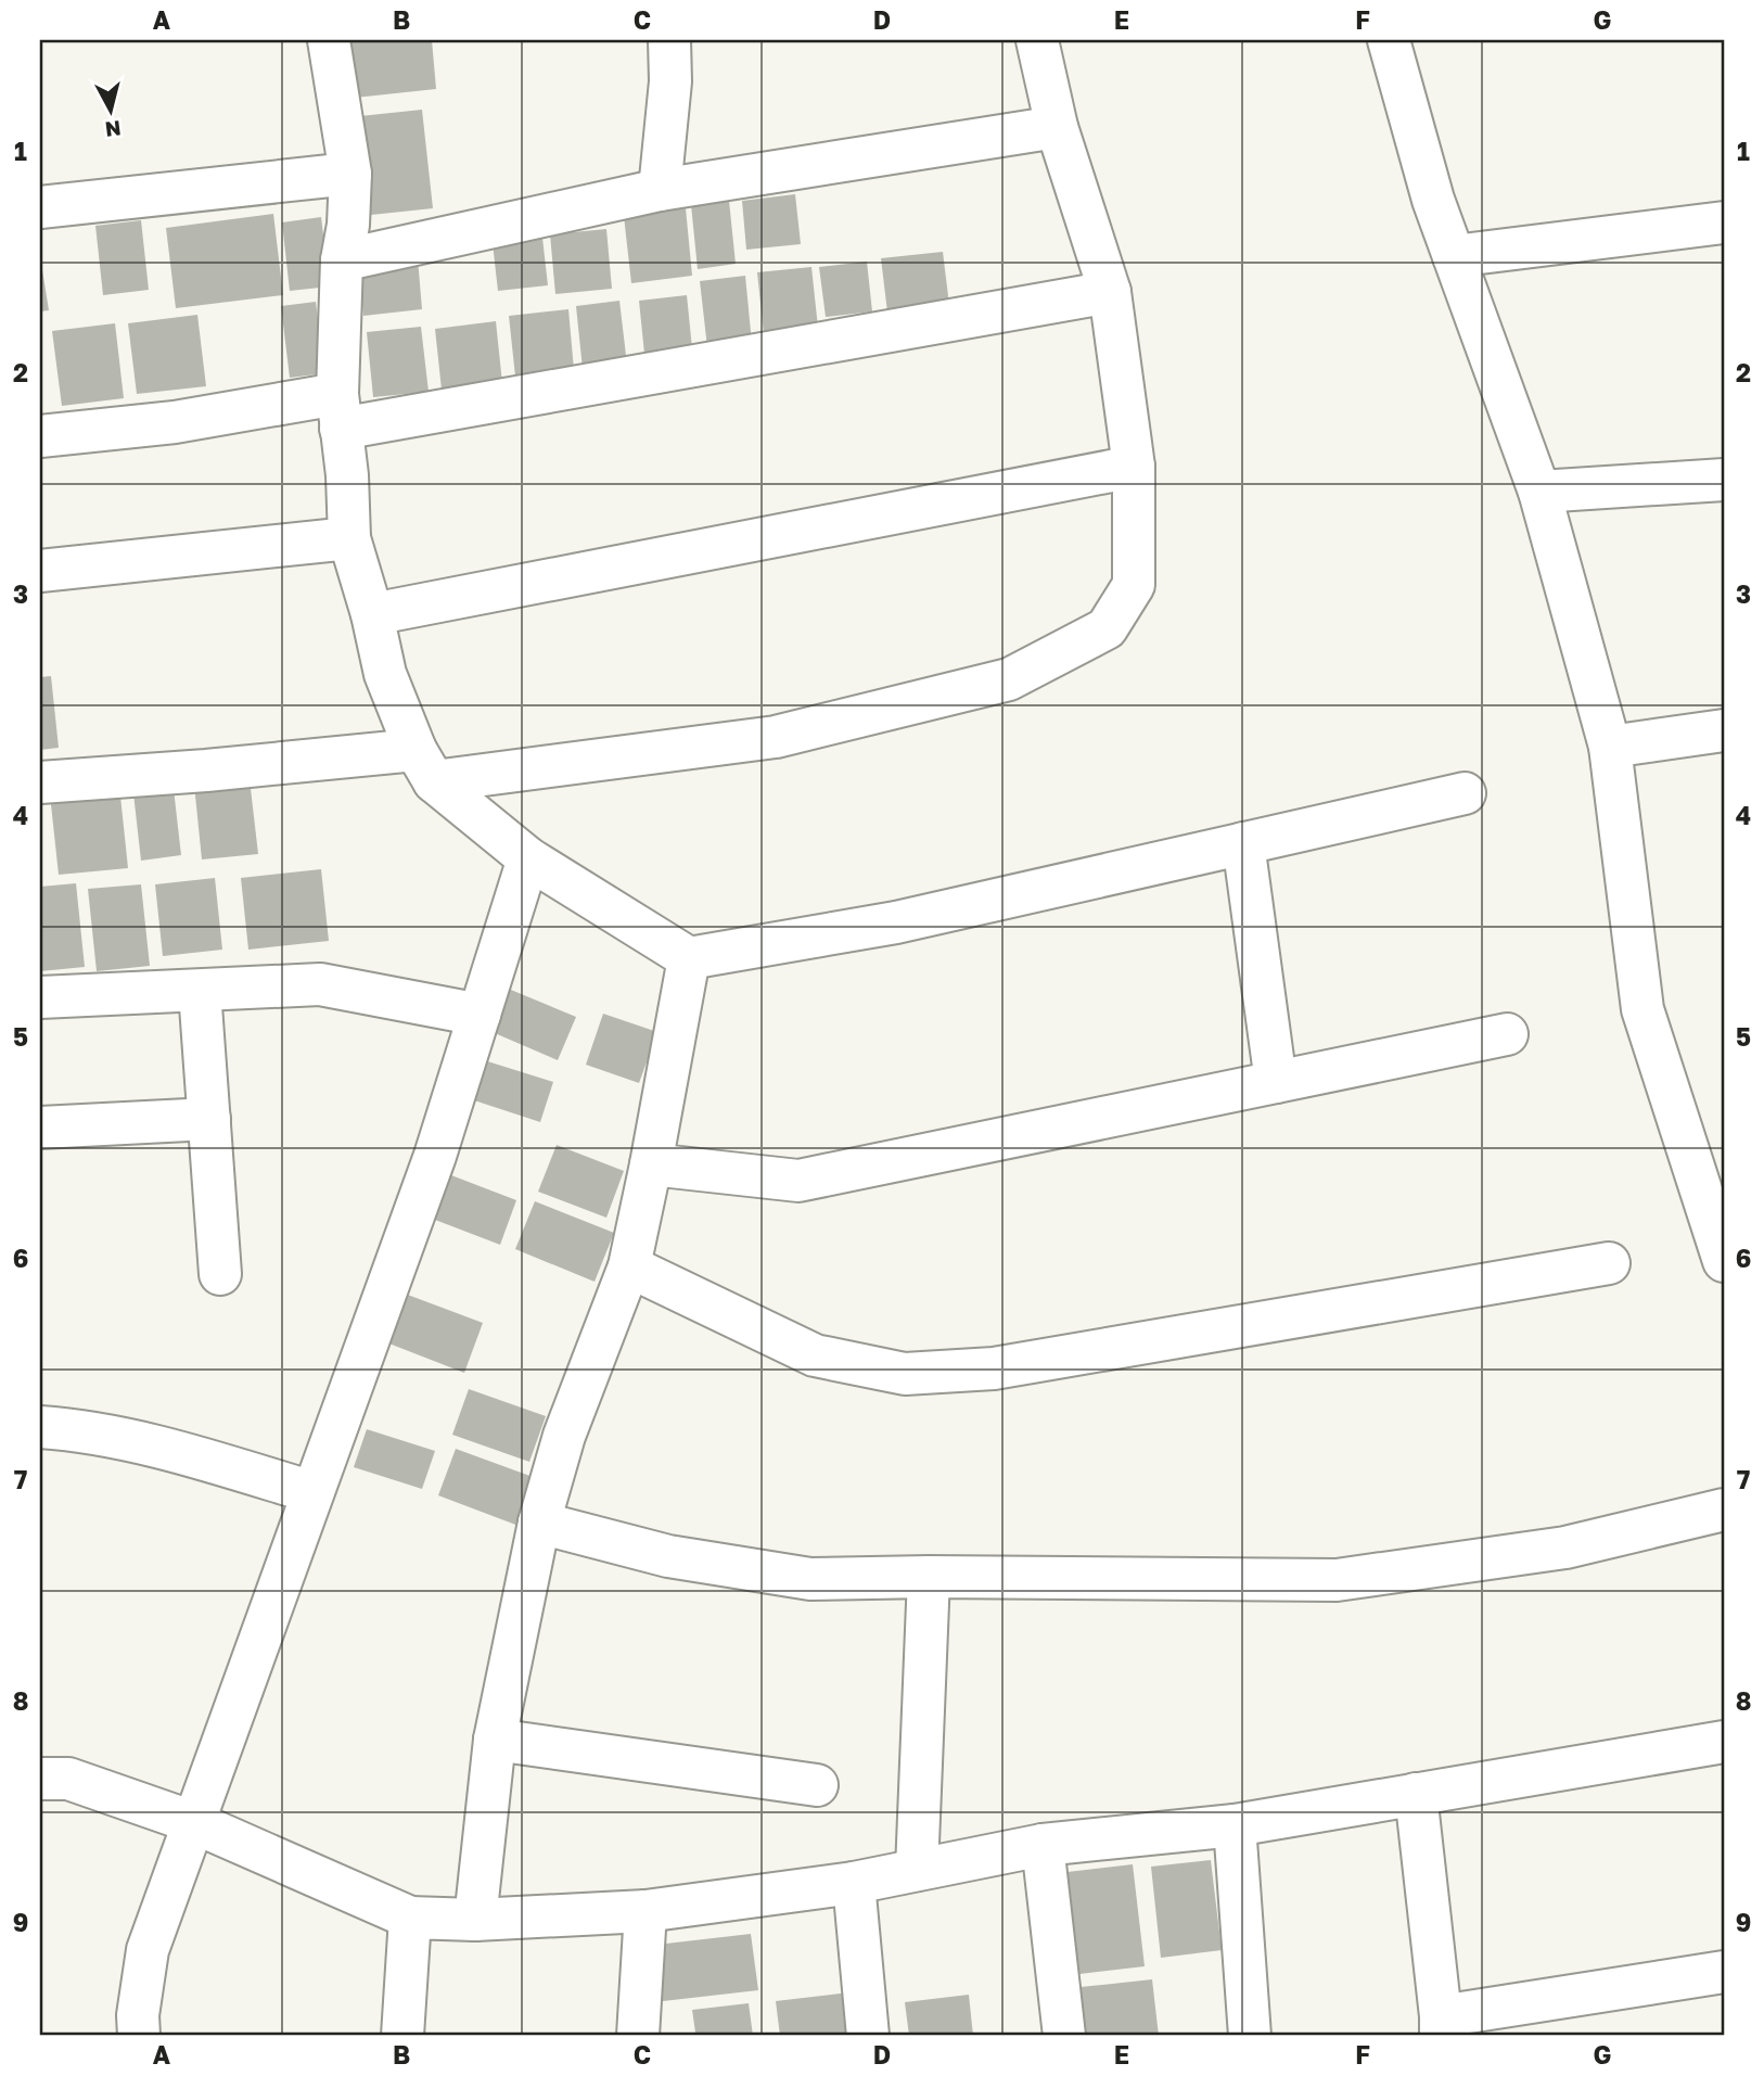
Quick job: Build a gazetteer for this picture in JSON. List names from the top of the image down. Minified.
{"north":"bottom","grid":{"columns":["A","B","C","D","E","F","G"],"rows":["1","2","3","4","5","6","7","8","9"]}}
